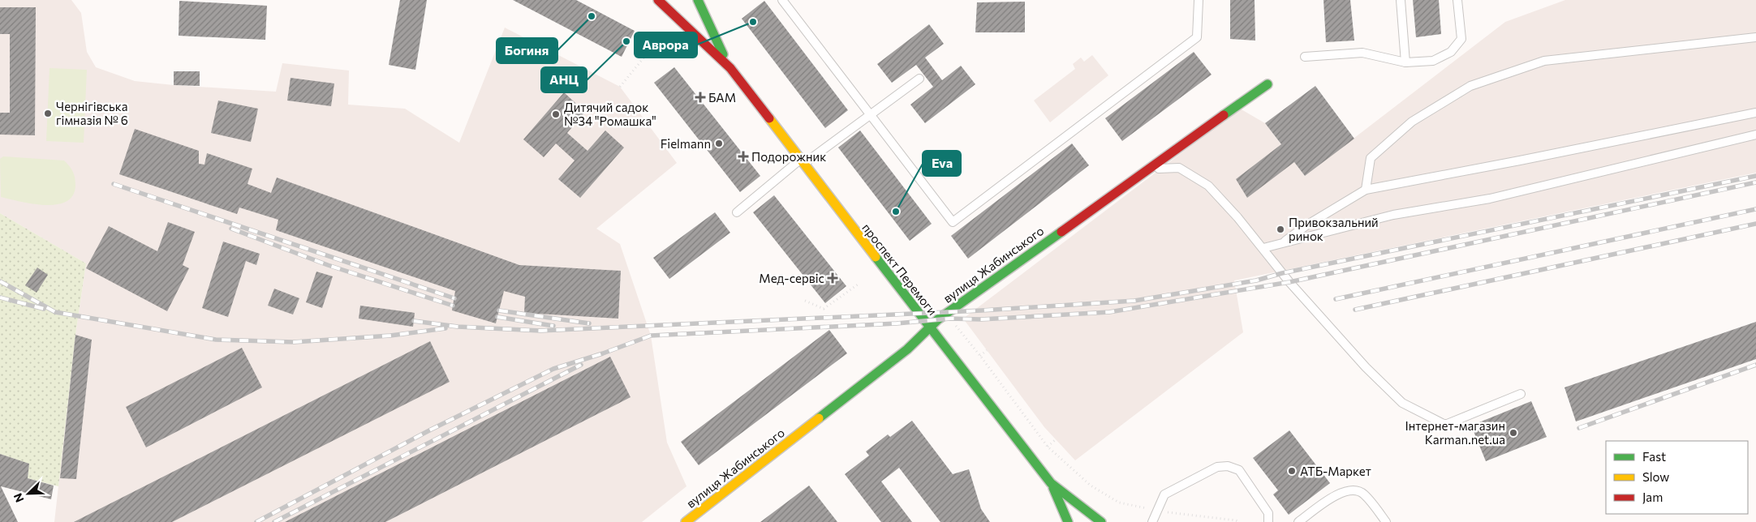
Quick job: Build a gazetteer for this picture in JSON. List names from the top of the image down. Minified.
{"streets":{"main road":["вулиця Жабинського","проспект Перемоги"]},"crossings":[["вулиця Жабинського","проспект Перемоги"]],"places":{"other":["Богиня","Аврора","АНЦ","Чернігівська гімназія № 6","Дитячий садок №34 \"Ромашка\"","Fielmann","Eva","Привокзальний ринок","Інтернет-магазин Karman.net.ua","АТБ-Маркет"],"health":["БАМ","Подорожник","Мед-сервіс"]},"legend":["Fast","Slow","Jam"],"north":"bottom left"}
